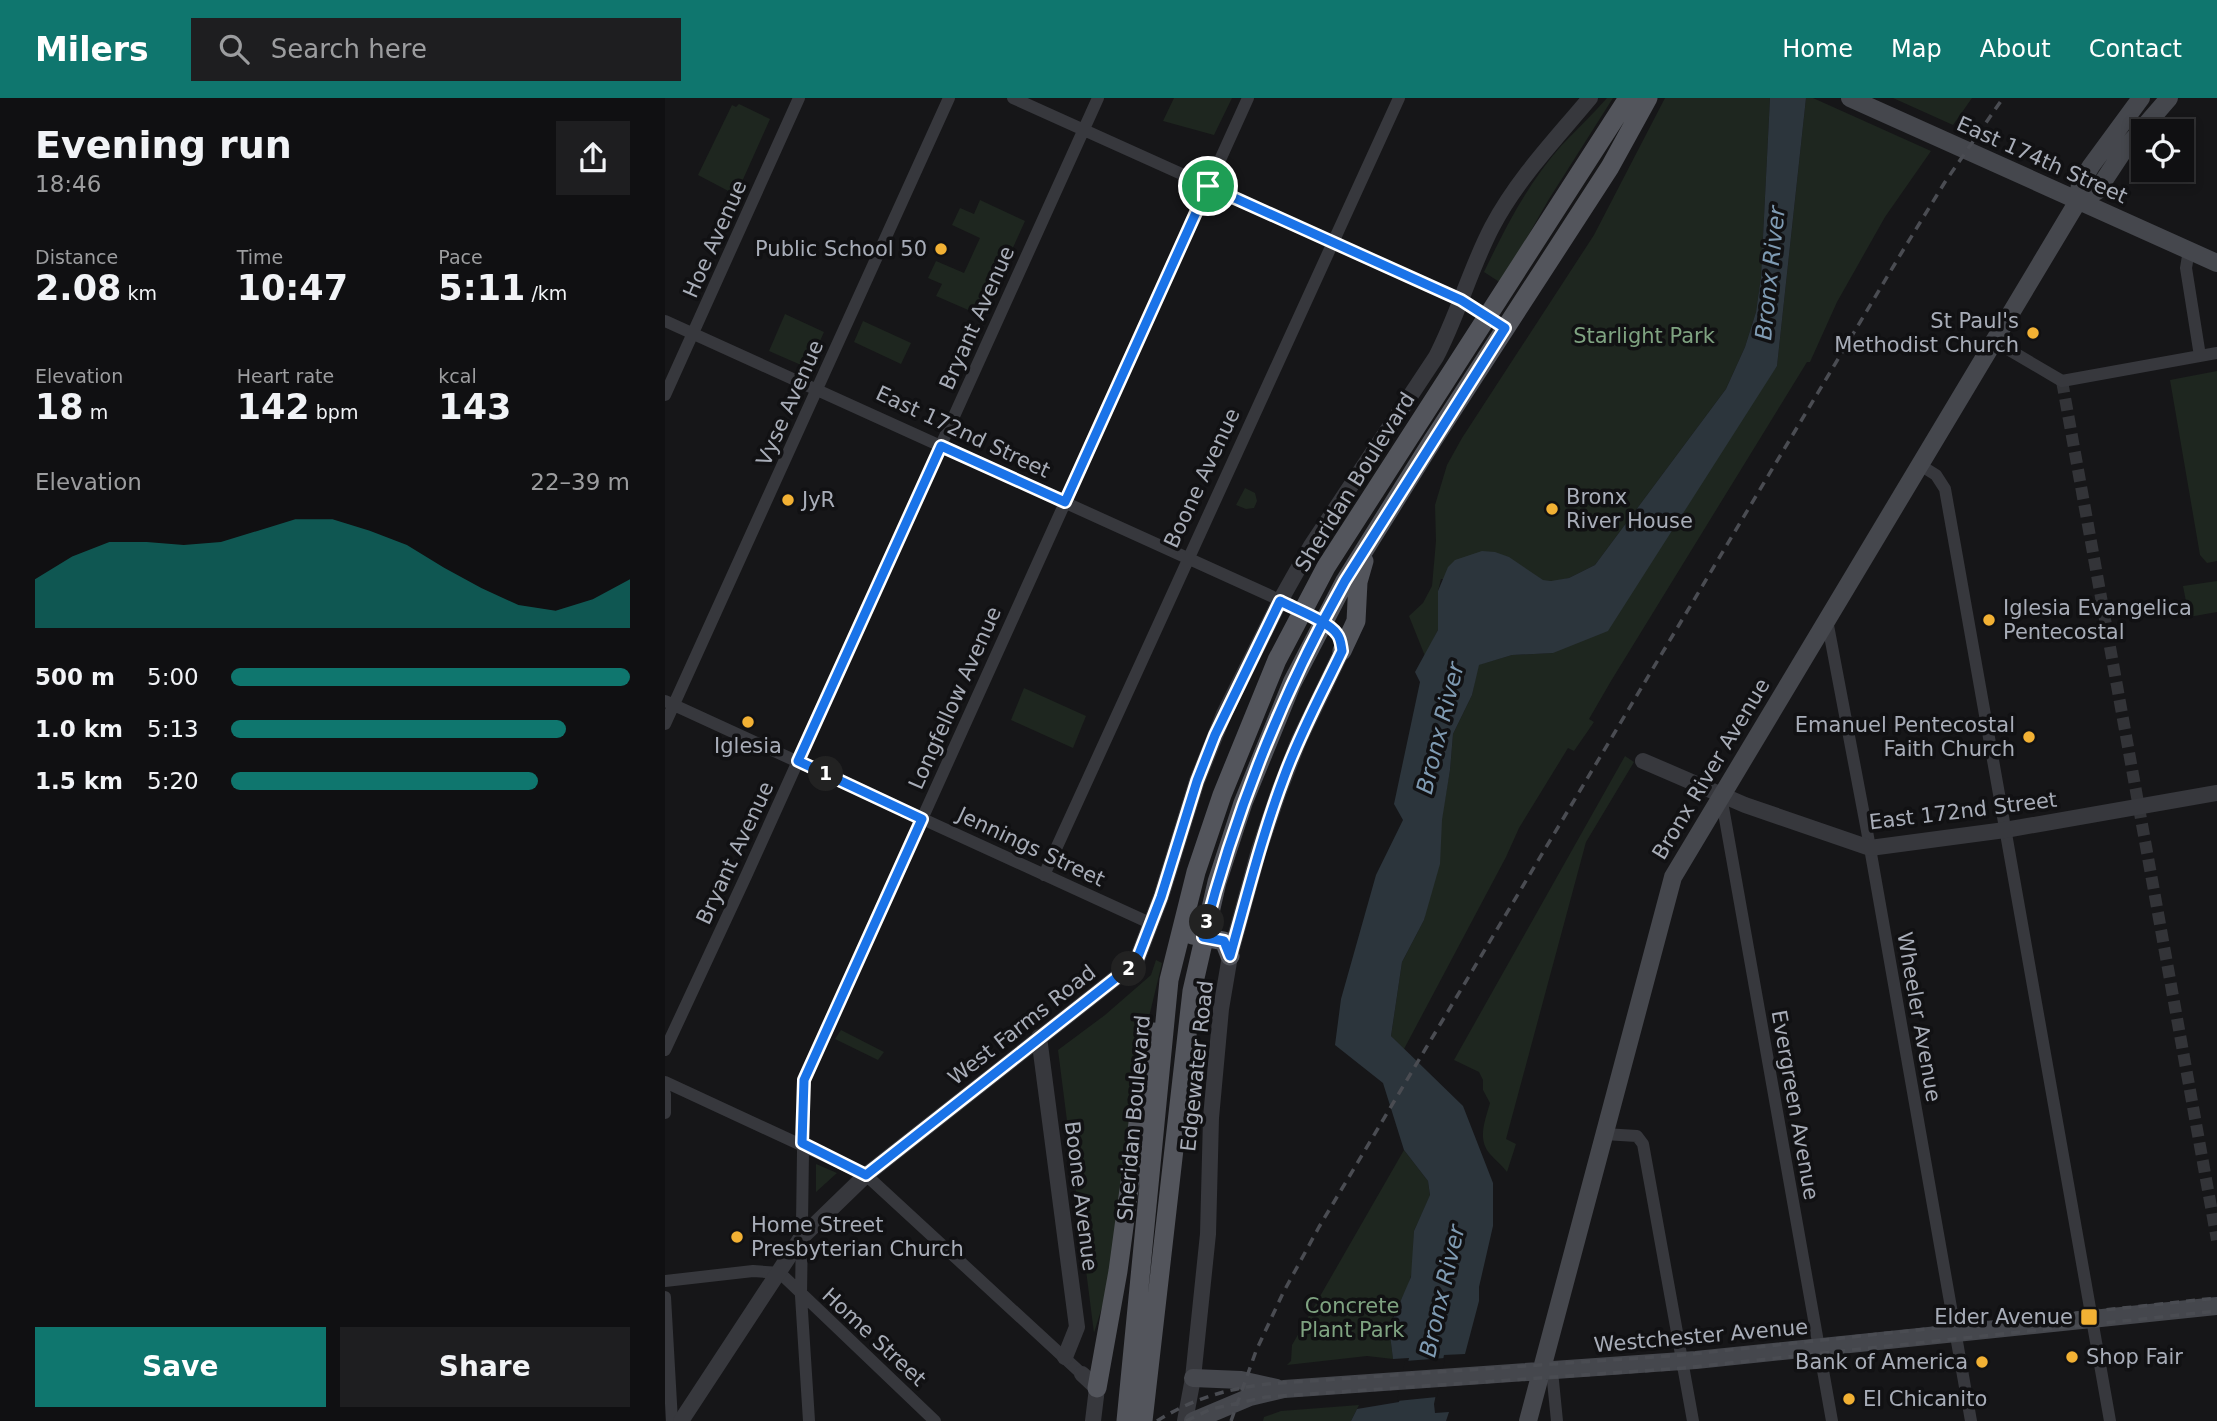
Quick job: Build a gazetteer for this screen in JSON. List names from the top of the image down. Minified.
{"streets":{"main road":["East 174th Street","Sheridan Boulevard","Bronx River Avenue","Westchester Avenue"],"street":["Hoe Avenue","Bryant Avenue","Vyse Avenue","East 172nd Street","Boone Avenue","Longfellow Avenue","Jennings Street","Wheeler Avenue","West Farms Road","Edgewater Road","Evergreen Avenue","Home Street"]},"crossings":[["East 174th Street","Bronx River Avenue"],["Hoe Avenue","East 172nd Street"],["Bryant Avenue","East 172nd Street"],["Bryant Avenue","Jennings Street"],["Vyse Avenue","East 172nd Street"],["Vyse Avenue","Jennings Street"],["East 172nd Street","Boone Avenue"],["East 172nd Street","Sheridan Boulevard"],["East 172nd Street","Longfellow Avenue"],["East 172nd Street","Bronx River Avenue"],["East 172nd Street","Wheeler Avenue"],["East 172nd Street","West Farms Road"],["East 172nd Street","Edgewater Road"],["East 172nd Street","Evergreen Avenue"],["Boone Avenue","Jennings Street"],["Boone Avenue","West Farms Road"],["Longfellow Avenue","Jennings Street"],["Longfellow Avenue","West Farms Road"],["Longfellow Avenue","Home Street"],["Bronx River Avenue","Wheeler Avenue"],["Bronx River Avenue","Evergreen Avenue"],["Bronx River Avenue","Westchester Avenue"],["Jennings Street","West Farms Road"],["Wheeler Avenue","Westchester Avenue"],["West Farms Road","Home Street"],["Edgewater Road","Westchester Avenue"],["Evergreen Avenue","Westchester Avenue"]],"water":["Bronx River"],"parks":["Starlight Park","Concrete Plant Park"],"places":{"other":["Public School 50","St Paul's Methodist Church","JyR","Bronx River House","Iglesia Evangelica Pentecostal","Iglesia","Emanuel Pentecostal Faith Church","Home Street Presbyterian Church","Shop Fair","Bank of America","El Chicanito"],"transit":["Elder Avenue"]},"page":{"header":"Milers","search":"Search here","nav":["Home","Map","About","Contact"],"heading":["Evening run","18:46"],"stats":[["Distance","2.08 km"],["Time","10:47"],["Pace","5:11 /km"],["Elevation","18 m"],["Heart rate","142 bpm"],["kcal","143"]],"chart":["Elevation","22–39 m"],"list":[{"name":"500 m","note":"5:00"},{"name":"1.0 km","note":"5:13"},{"name":"1.5 km","note":"5:20"}],"pins":["1","3","2"],"buttons":["Save","Share"]}}
